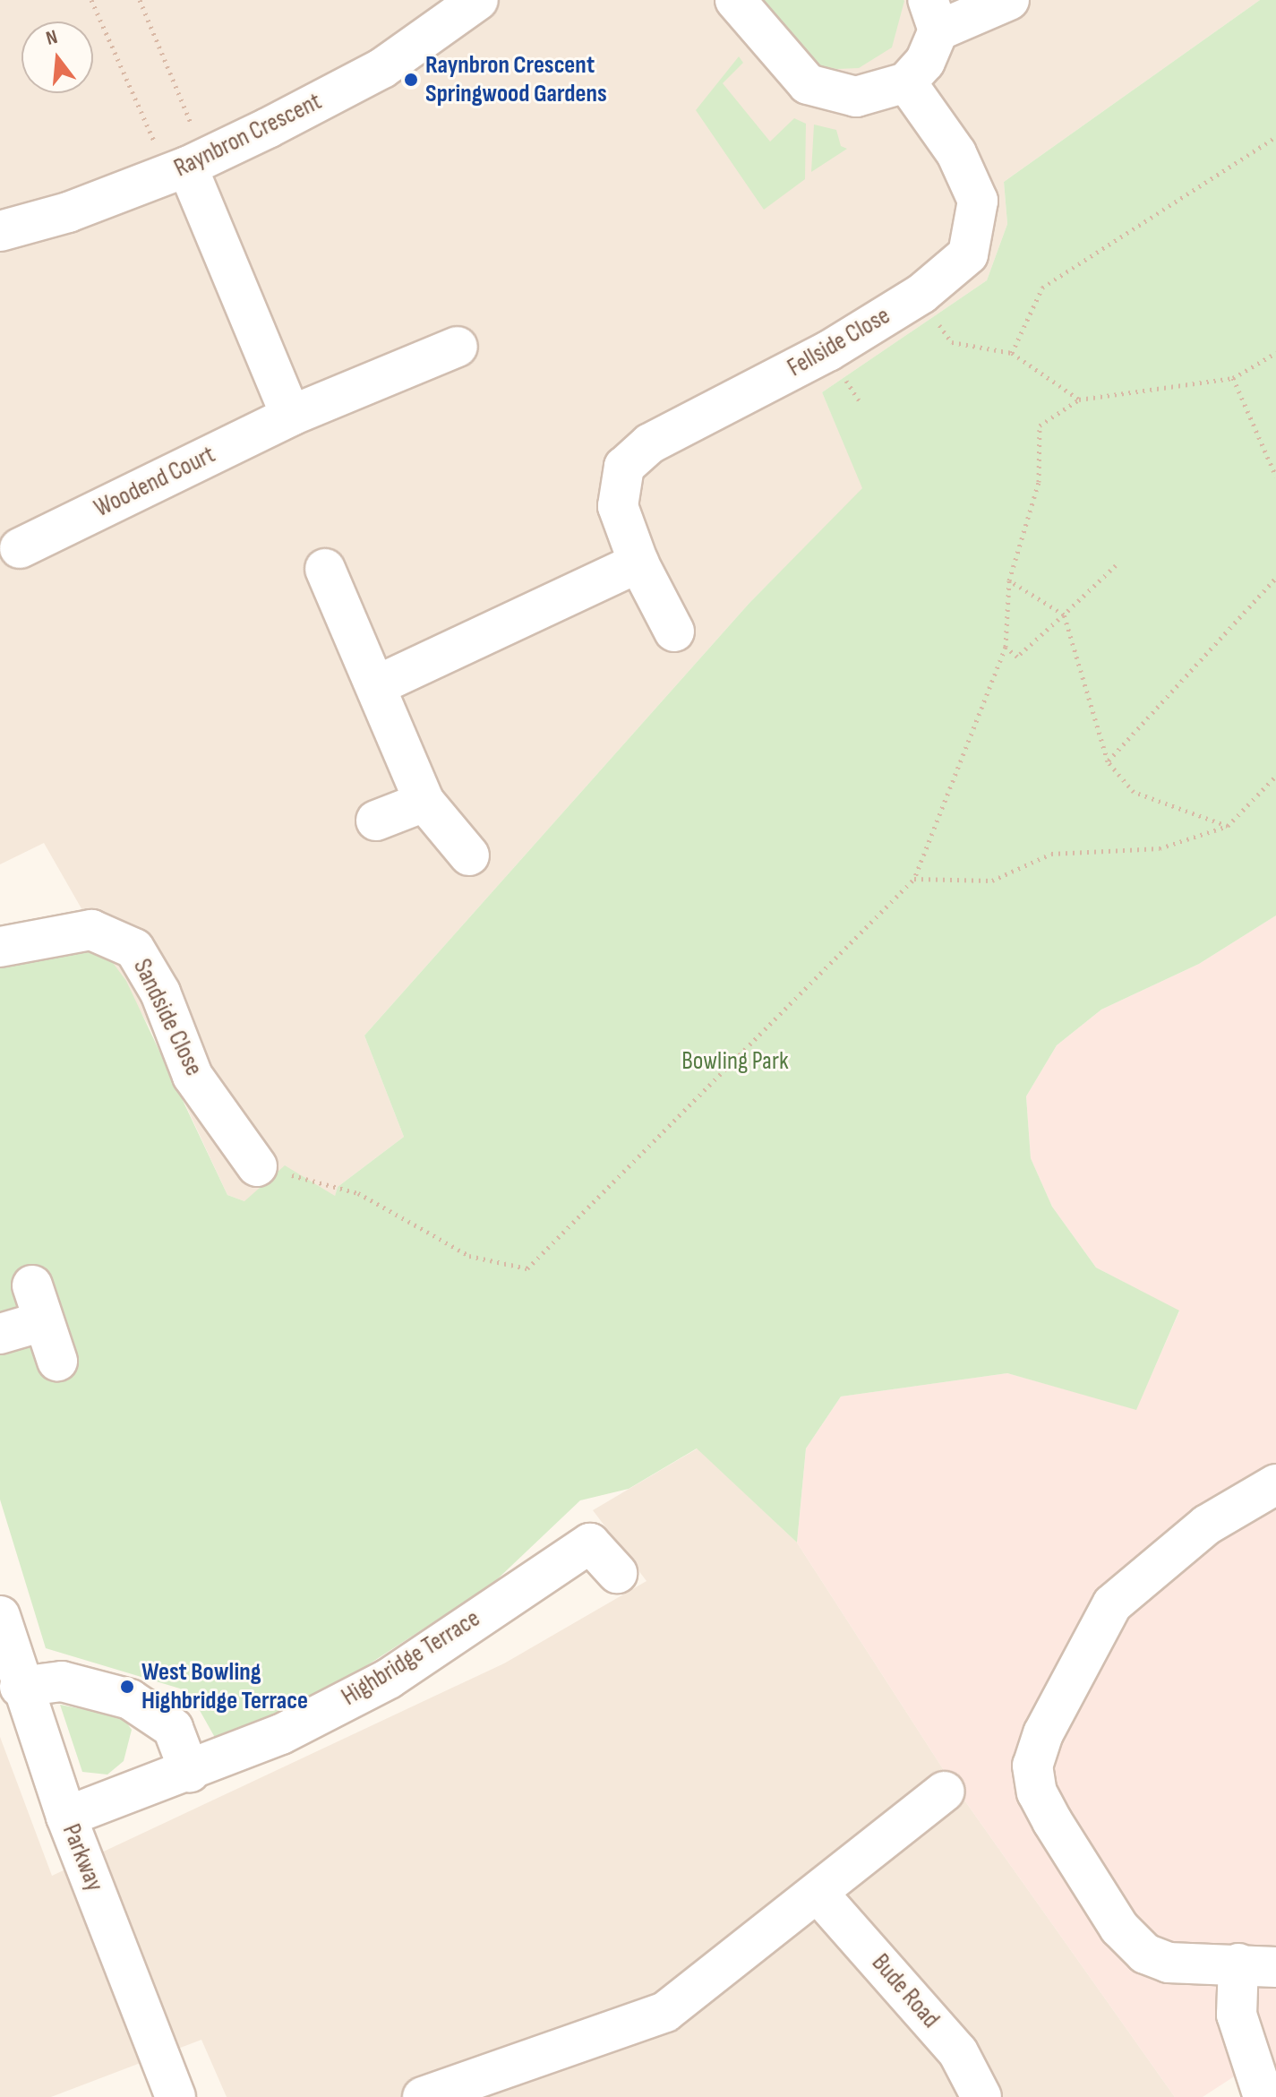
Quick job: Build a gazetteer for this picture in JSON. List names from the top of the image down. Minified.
{"streets":{"street":["Raynbron Crescent","Fellside Close","Woodend Court","Sandside Close","Highbridge Terrace","Parkway","Bude Road"]},"crossings":[["Highbridge Terrace","Parkway"]],"parks":["Bowling Park"],"places":["Raynbron Crescent Springwood Gardens","West Bowling Highbridge Terrace"],"north":"top"}
